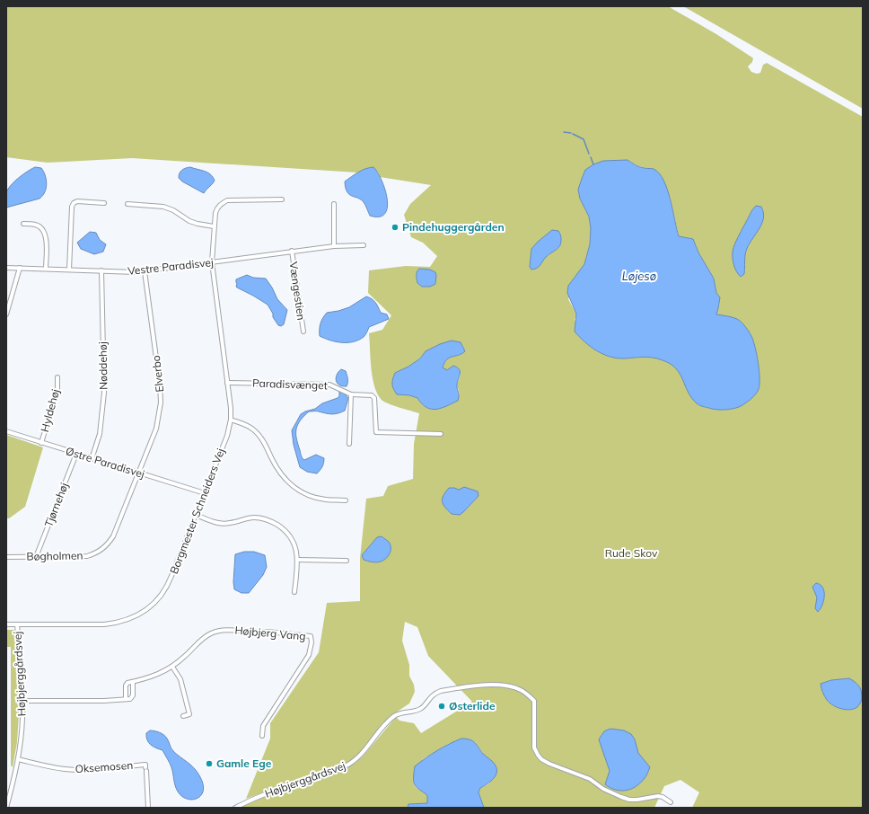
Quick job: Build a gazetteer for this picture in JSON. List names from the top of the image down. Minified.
{"streets":{"street":["Vestre Paradisvej","Vængestien","Nøddehøj","Elverbo","Paradisvænget","Hyldehøj","Østre Paradisvej","Tjørnehøj","Borgmester Schneiders Vej","Bøgholmen","Højbjerg Vang","Højbjerggårdsvej","Oksemosen"]},"crossings":[["Vestre Paradisvej","Vængestien"],["Vestre Paradisvej","Nøddehøj"],["Vestre Paradisvej","Elverbo"],["Vestre Paradisvej","Borgmester Schneiders Vej"],["Nøddehøj","Østre Paradisvej"],["Elverbo","Østre Paradisvej"],["Elverbo","Bøgholmen"],["Paradisvænget","Borgmester Schneiders Vej"],["Hyldehøj","Østre Paradisvej"],["Østre Paradisvej","Tjørnehøj"],["Østre Paradisvej","Borgmester Schneiders Vej"],["Østre Paradisvej","Bøgholmen"],["Tjørnehøj","Bøgholmen"],["Borgmester Schneiders Vej","Højbjerggårdsvej"],["Højbjerggårdsvej","Oksemosen"]],"water":["Løjesø"],"parks":["Rude Skov"],"places":["Pindehuggergården","Østerlide","Gamle Ege"]}
